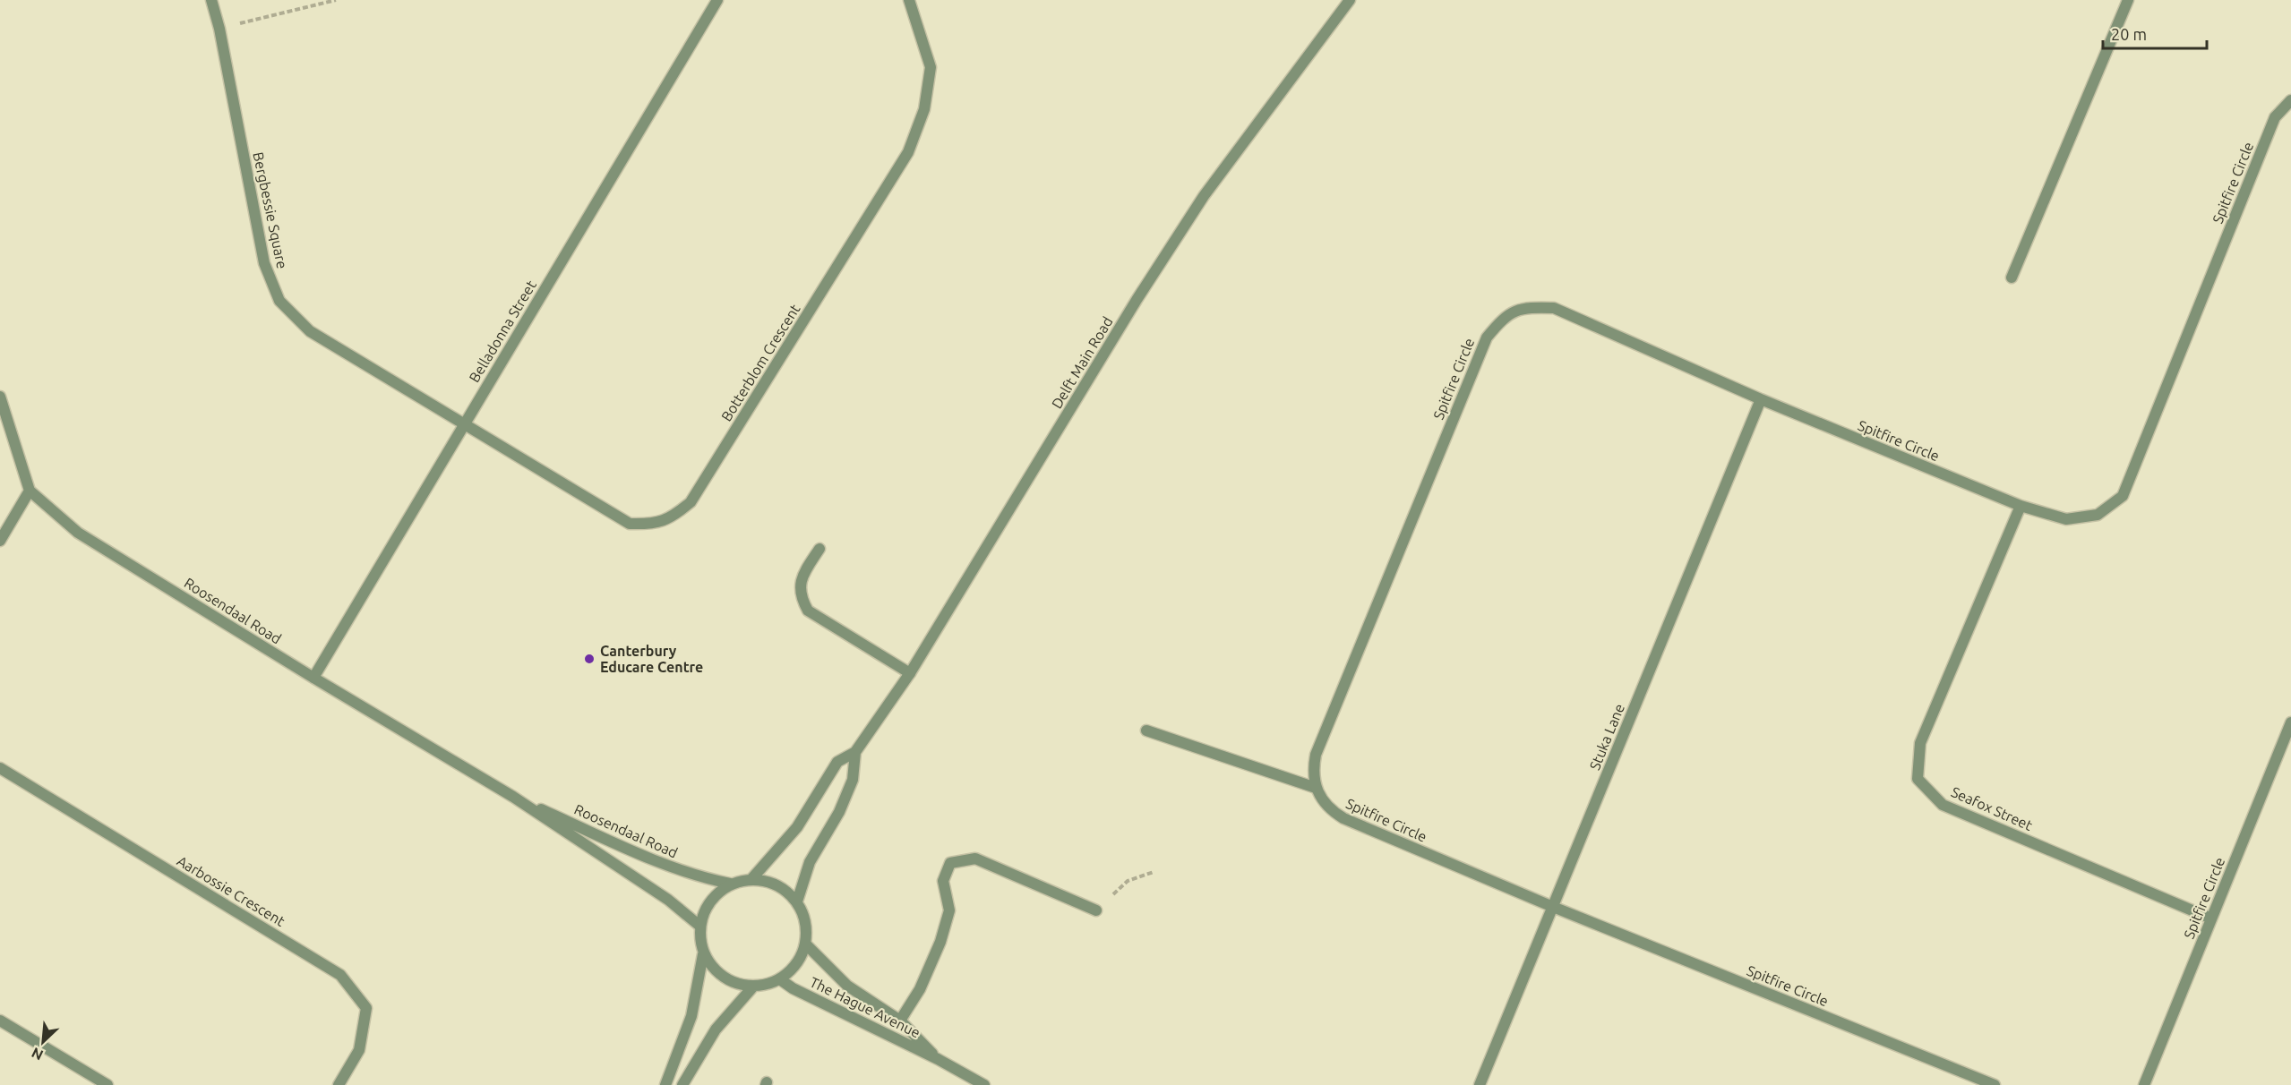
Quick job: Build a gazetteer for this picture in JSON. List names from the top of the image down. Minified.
{"streets":{"street":["Spitfire Circle","Bergbessie Square","Belladonna Street","Botterblom Crescent","Delft Main Road","Roosendaal Road","Stuka Lane","Seafox Street","Aarbossie Crescent","The Hague Avenue"]},"crossings":[["Spitfire Circle","Stuka Lane"],["Spitfire Circle","Seafox Street"],["Bergbessie Square","Belladonna Street"],["Bergbessie Square","Botterblom Crescent"],["Belladonna Street","Botterblom Crescent"],["Belladonna Street","Roosendaal Road"],["Delft Main Road","Roosendaal Road"],["Delft Main Road","The Hague Avenue"],["Roosendaal Road","The Hague Avenue"]],"places":["Canterbury Educare Centre"],"scale_bar":"20 m","north":"bottom left"}
